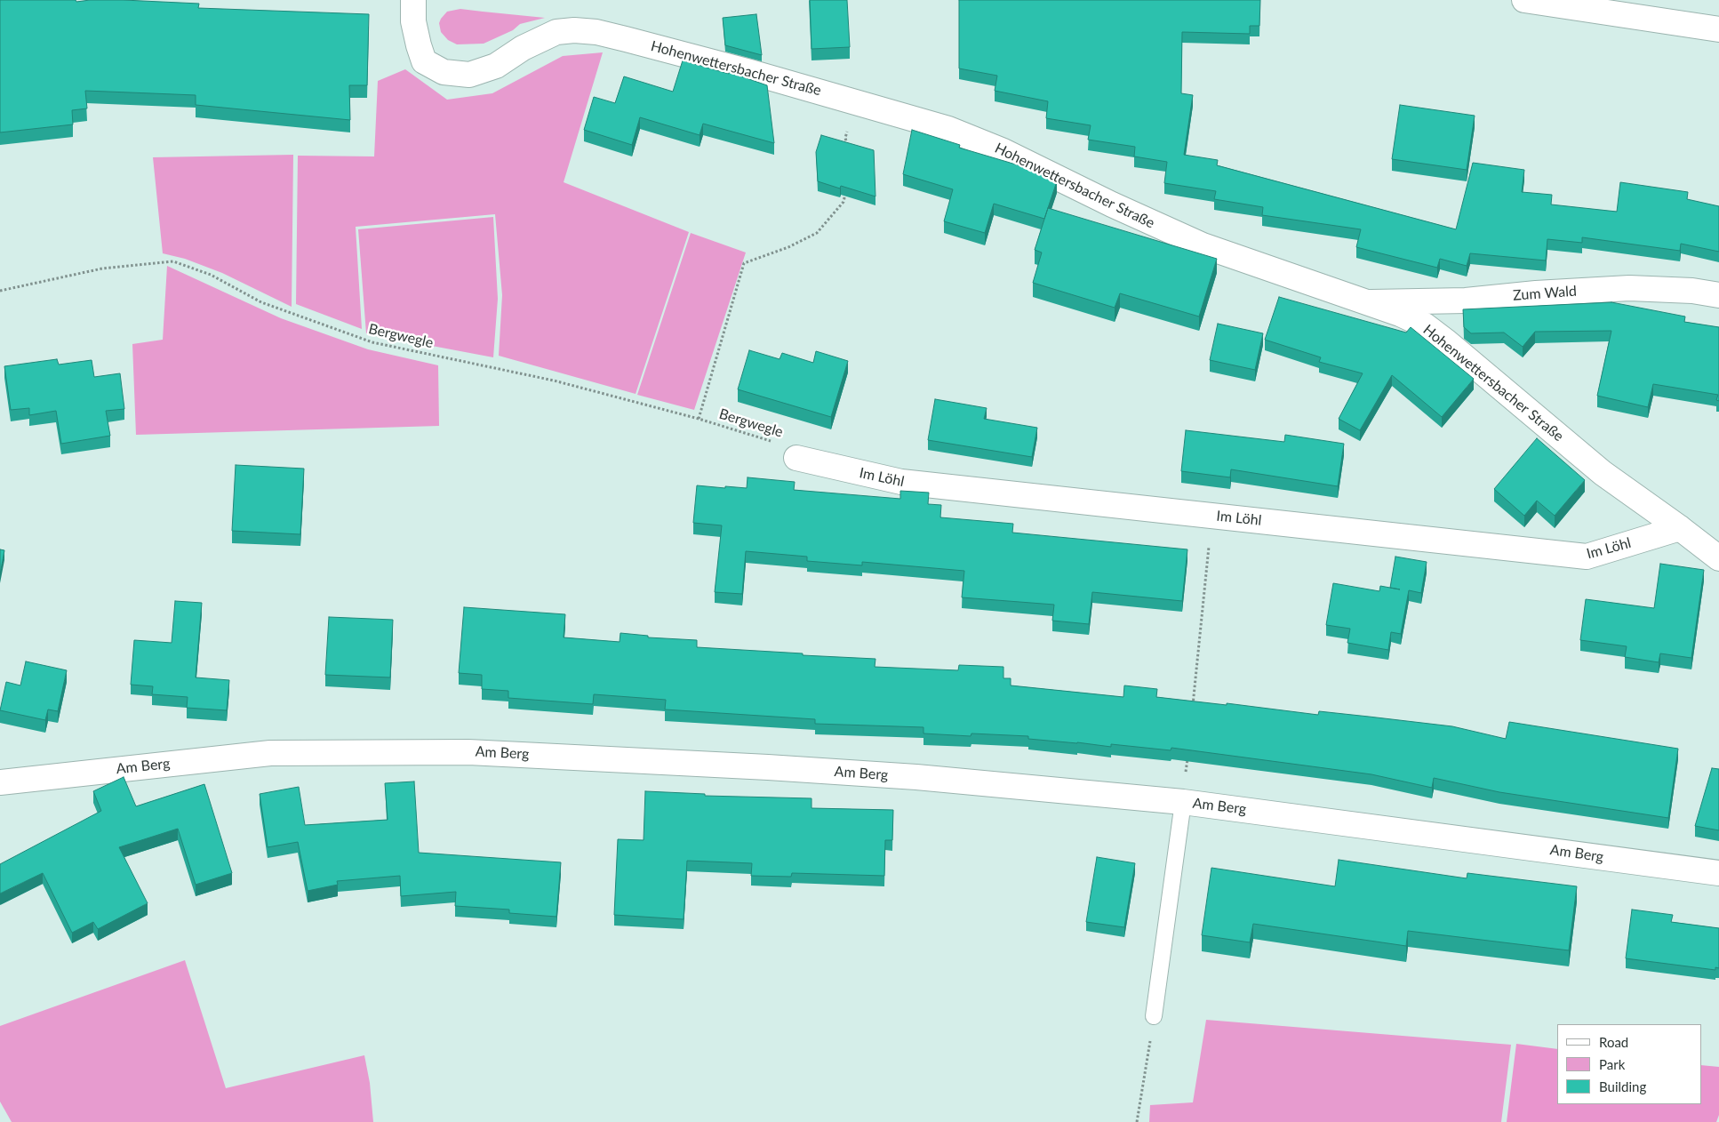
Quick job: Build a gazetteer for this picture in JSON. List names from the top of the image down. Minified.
{"streets":{"street":["Hohenwettersbacher Straße","Zum Wald","Im Löhl","Am Berg"],"path":["Bergwegle"]},"crossings":[["Hohenwettersbacher Straße","Zum Wald"],["Hohenwettersbacher Straße","Im Löhl"],["Bergwegle","Im Löhl"]],"legend":["Road","Park","Building"]}
